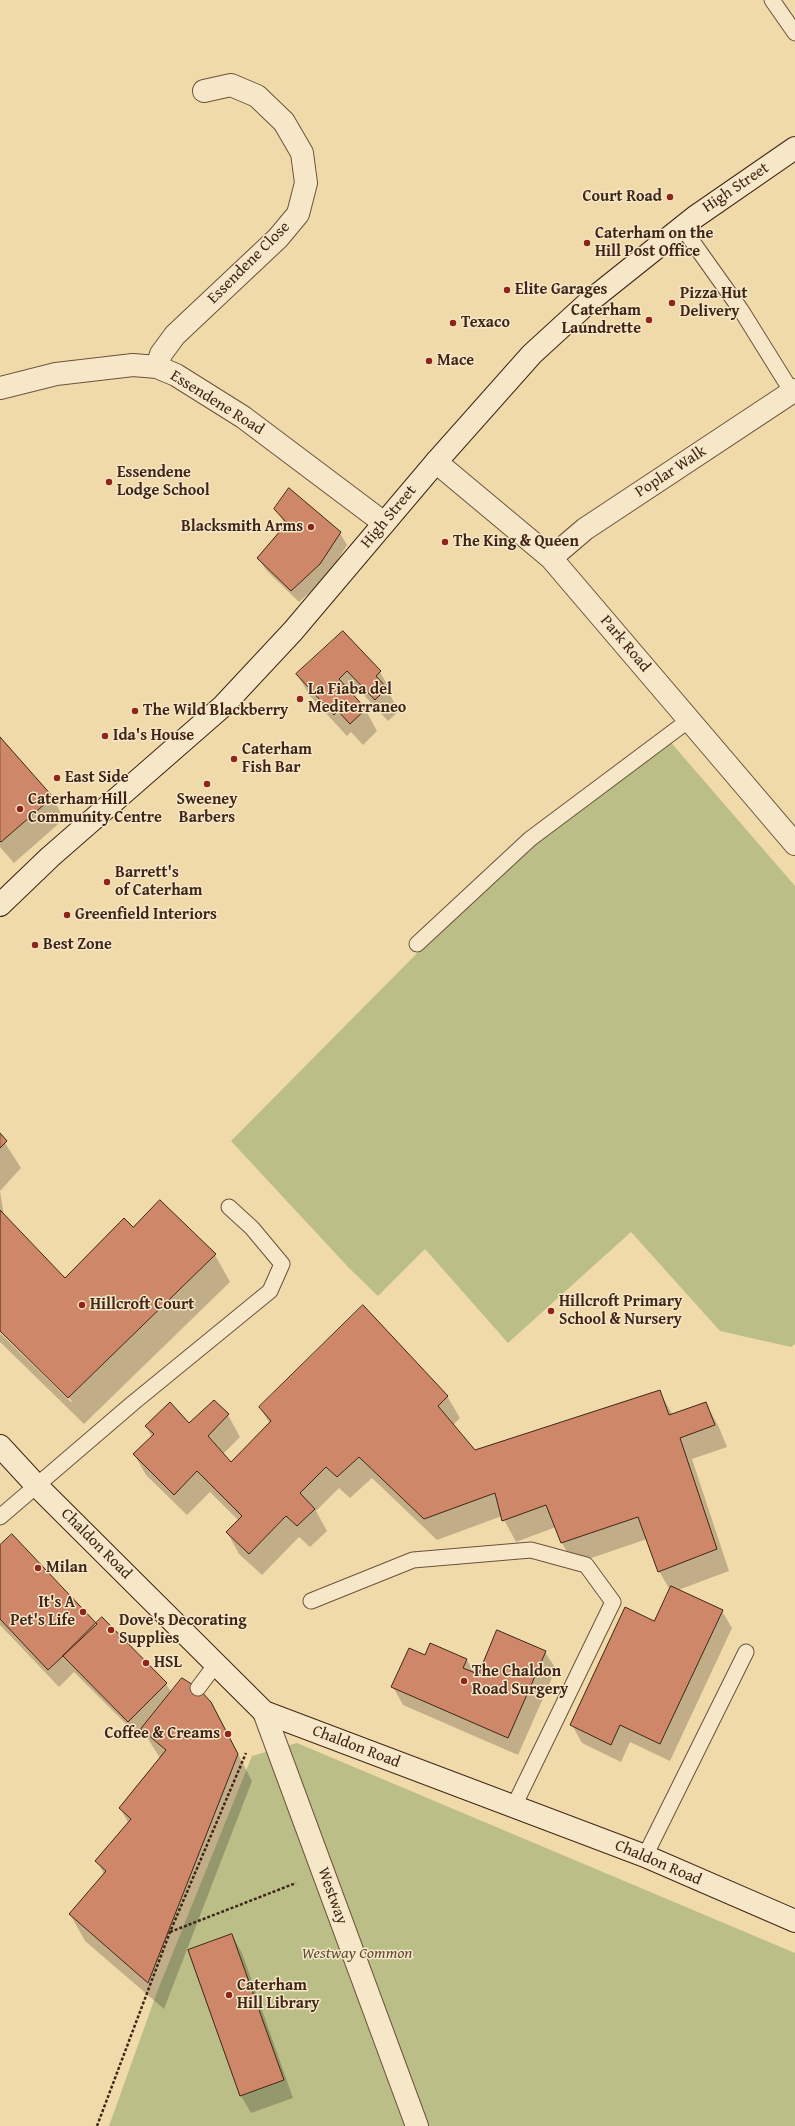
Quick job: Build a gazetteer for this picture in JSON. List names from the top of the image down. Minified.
{"streets":{"street":["High Street","Essendene Close","Essendene Road","Poplar Walk","Park Road","Chaldon Road","Westway"]},"crossings":[["High Street","Essendene Road"],["High Street","Park Road"],["Essendene Close","Essendene Road"],["Poplar Walk","Park Road"],["Chaldon Road","Westway"]],"parks":["Westway Common"],"places":["Court Road","Caterham on the Hill Post Office","Elite Garages","Pizza Hut Delivery","Caterham Laundrette","Texaco","Mace","Essendene Lodge School","Blacksmith Arms","The King & Queen","La Fiaba del Mediterraneo","The Wild Blackberry","Ida's House","Caterham Fish Bar","East Side","Sweeney Barbers","Caterham Hill Community Centre","Barrett's of Caterham","Greenfield Interiors","Best Zone","Hillcroft Court","Hillcroft Primary School & Nursery","Milan","It's A Pet's Life","Dove's Decorating Supplies","HSL","The Chaldon Road Surgery","Coffee & Creams","Caterham Hill Library"]}
